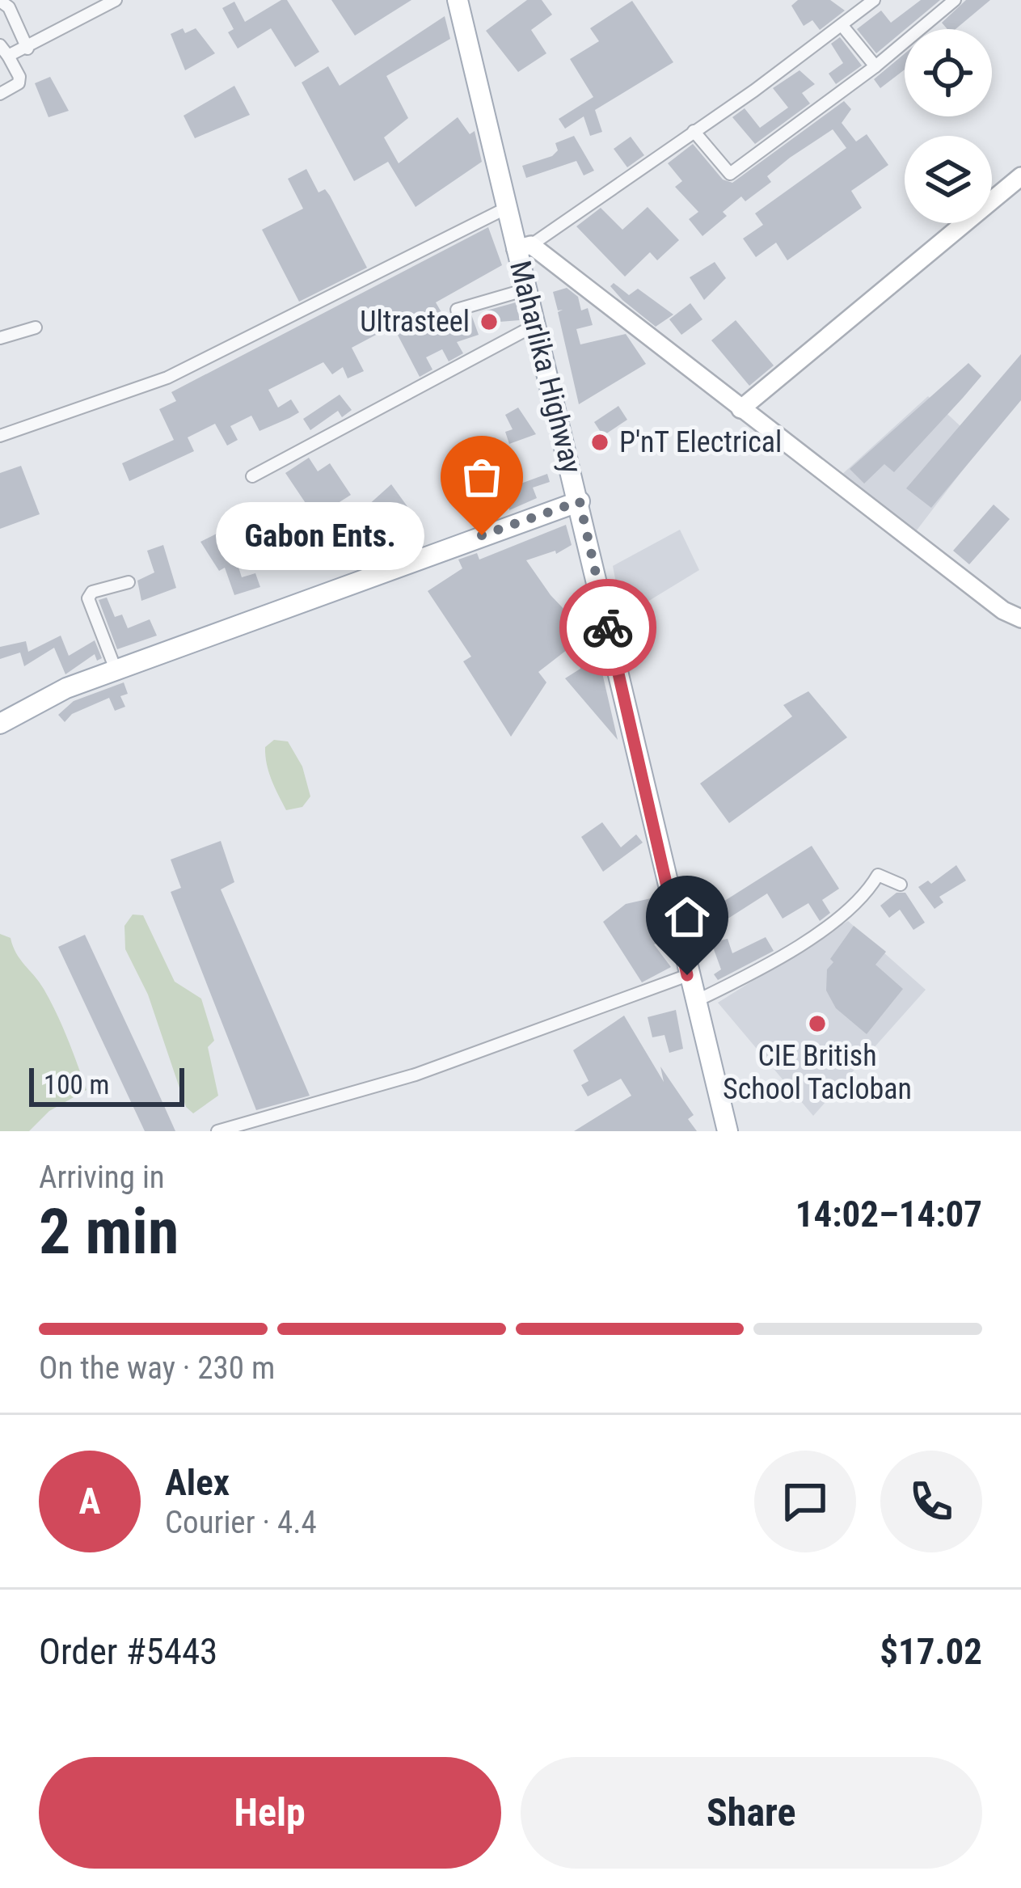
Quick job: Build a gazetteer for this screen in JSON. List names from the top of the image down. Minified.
{"streets":{"main road":["Maharlika Highway"]},"places":["Ultrasteel","P'nT Electrical","Gabon Ents.","CIE British School Tacloban"],"scale_bar":"100 m","page":{"bubble":"Gabon Ents.","scale":"100 m","heading":["2 min","Arriving in","14:02–14:07"],"panel":["Alex","Courier · 4.4","Order #5443","$17.02"],"bar":"On the way · 230 m","round":"A","buttons":["Help","Share"]}}
